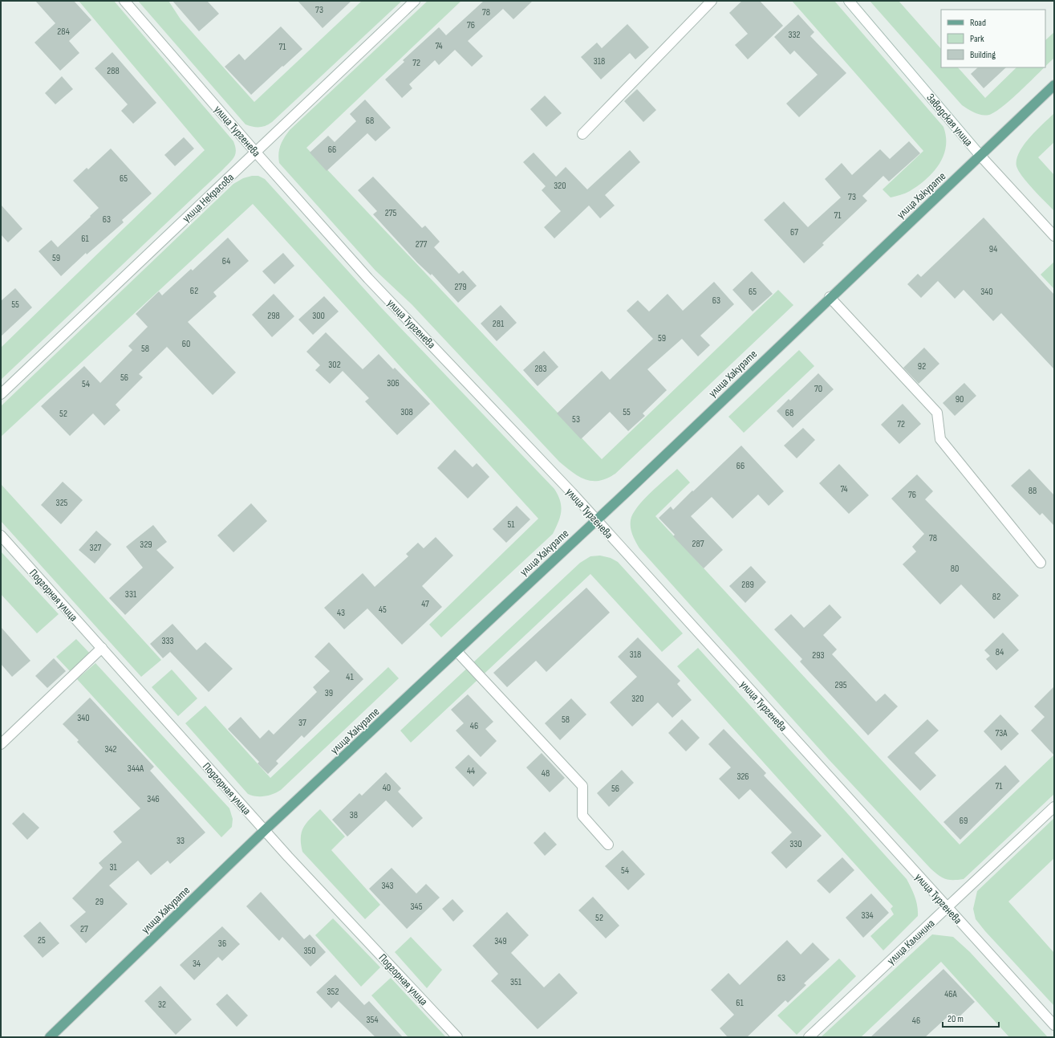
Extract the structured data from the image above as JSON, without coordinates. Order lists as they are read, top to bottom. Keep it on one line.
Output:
{"streets":{"main road":["улица Хакурате"],"street":["Заводская улица","улица Тургенева","улица Некрасова","Подгорная улица","улица Калинина"]},"crossings":[["Заводская улица","улица Хакурате"],["улица Тургенева","улица Хакурате"],["улица Тургенева","улица Некрасова"],["улица Тургенева","улица Калинина"],["улица Хакурате","Подгорная улица"]],"house_numbers":["73","78","76","284","332","74","71","318","72","288","68","66","65","320","73","275","71","63","67","61","277","94","59","64","279","62","65","340","63","55","298","300","281","59","60","58","302","92","283","56","306","54","70","90","308","55","68","52","53","72","66","74","88","76","325","51","78","287","329","327","80","289","331","82","47","45","43","333","84","318","293","41","295","39","320","340","58","37","46","73А","342","344А","44","48","326","71","40","56","346","38","69","33","330","31","54","343","29","345","334","52","27","25","349","36","350","34","63","351","352","46А","61","32","354","46"],"legend":["Road","Park","Building"],"scale_bar":"20 m"}
